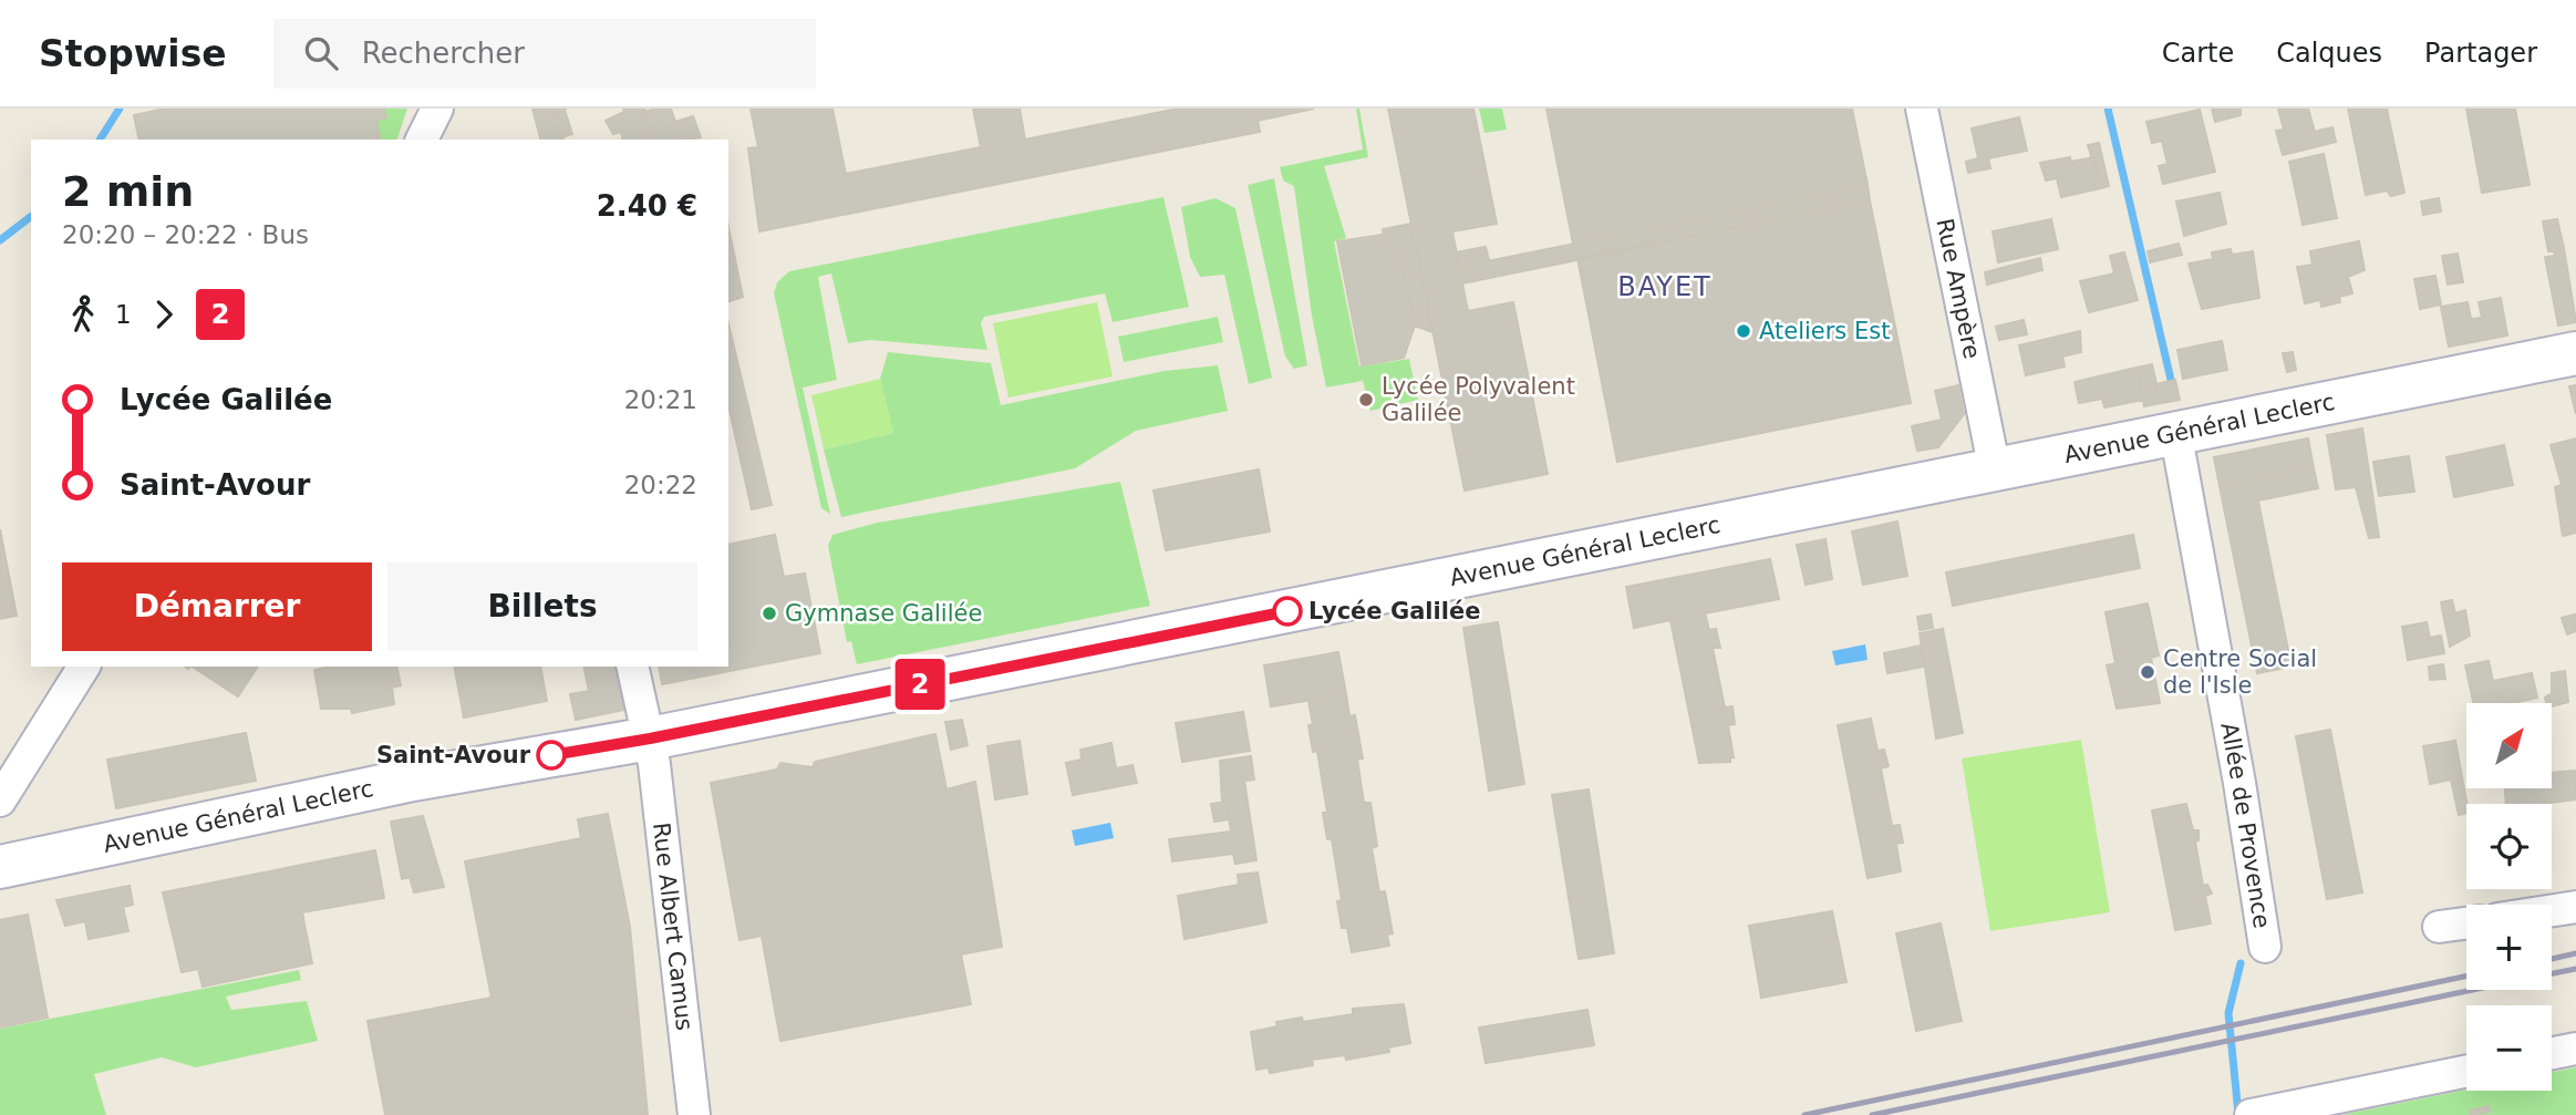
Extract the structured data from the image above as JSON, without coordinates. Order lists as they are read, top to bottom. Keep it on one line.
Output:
{"streets":{"main road":["Avenue Général Leclerc"],"street":["Rue Ampère","Allée de Provence","Rue Albert Camus"]},"crossings":[["Rue Ampère","Avenue Général Leclerc"],["Avenue Général Leclerc","Allée de Provence"],["Avenue Général Leclerc","Rue Albert Camus"]],"districts":["BAYET"],"places":["Ateliers Est","Lycée Polyvalent Galilée","Lycée Galilée","Gymnase Galilée","Centre Social de l'Isle","Saint-Avour"],"lines":["bus line 2"],"north":"top right","page":{"header":"Stopwise","search":"Rechercher","nav":["Carte","Calques","Partager"],"on_map":"2","heading":["2 min","20:20 – 20:22 · Bus","2.40 €"],"legs":["1","2"],"list":[{"name":"Lycée Galilée","value":"20:21"},{"name":"Saint-Avour","value":"20:22"}],"buttons":["Démarrer","Billets"],"map_buttons":["+","−"]}}
